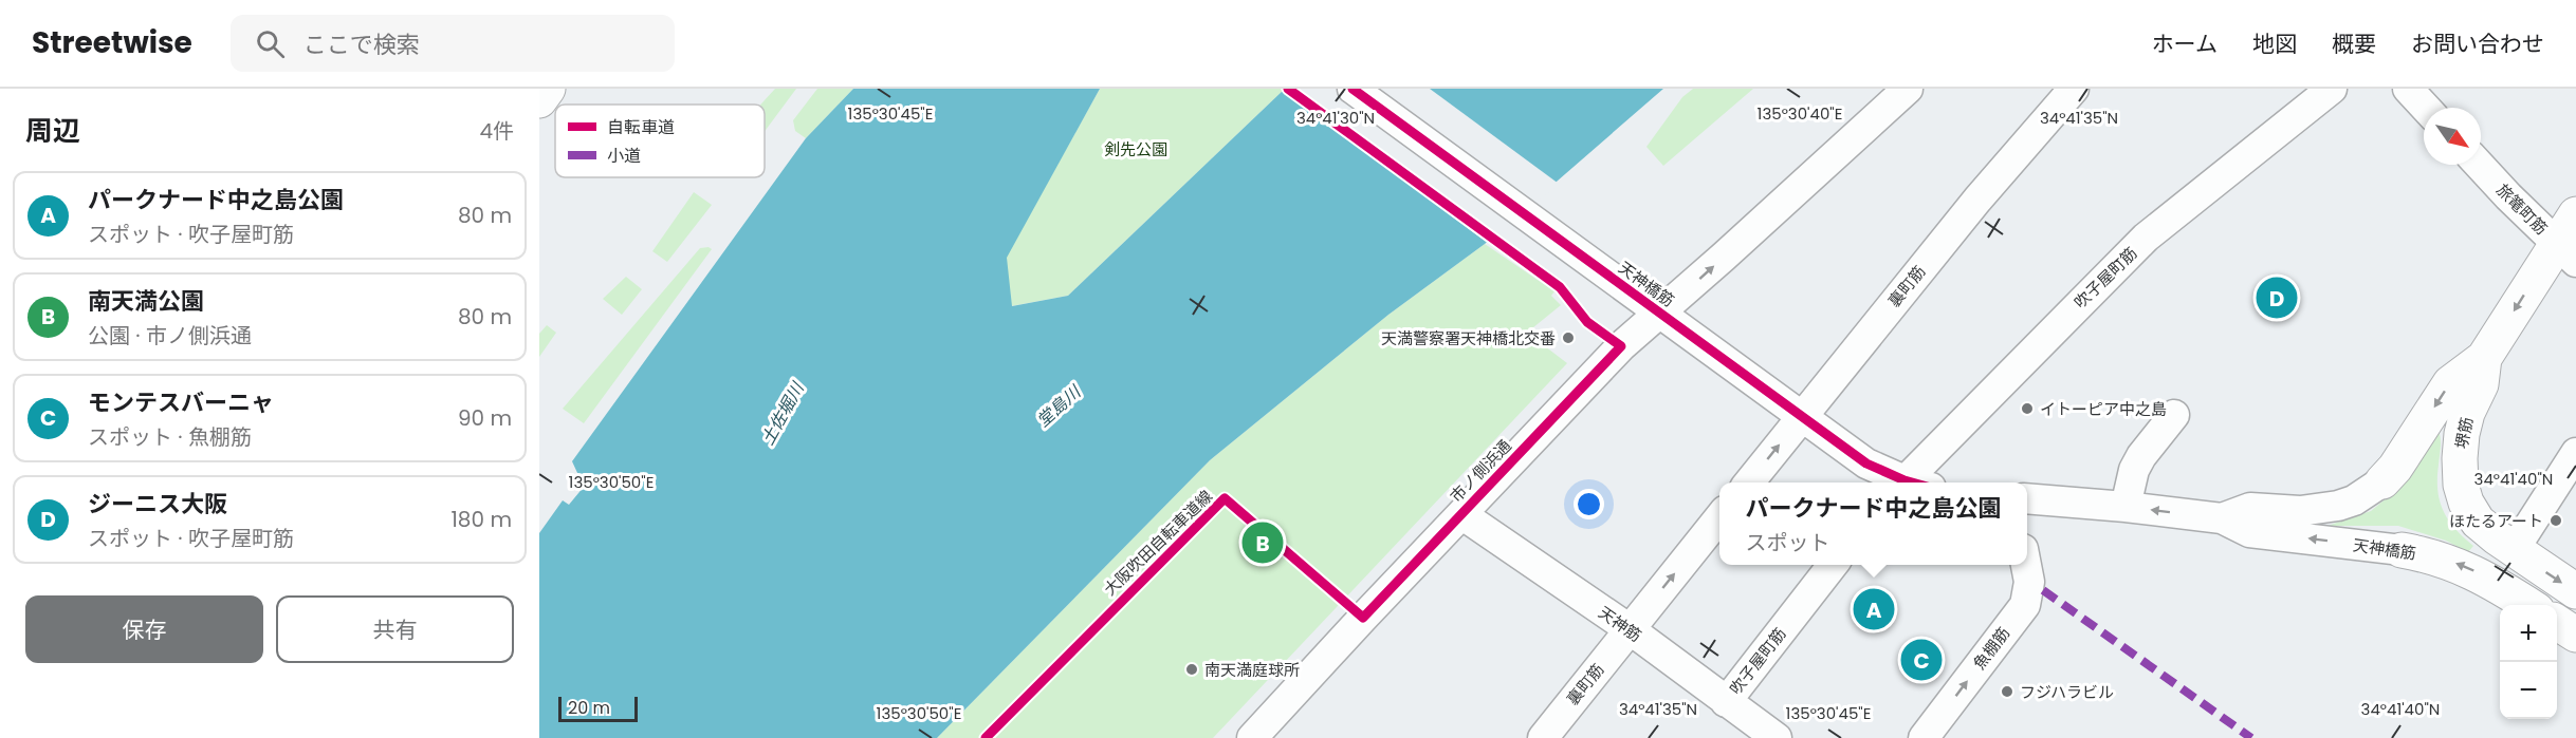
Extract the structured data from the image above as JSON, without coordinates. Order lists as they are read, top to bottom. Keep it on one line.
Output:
{"streets":{"main road":["天神橋筋","堺筋"],"street":["旅篭町筋","吹子屋町筋","裏町筋","市ノ側浜通","天神筋","魚棚筋"],"cycle path":["大阪吹田自転車道線"]},"crossings":[["旅篭町筋","堺筋"],["吹子屋町筋","天神筋"],["天神橋筋","裏町筋"],["天神橋筋","堺筋"],["天神橋筋","市ノ側浜通"],["裏町筋","天神筋"],["市ノ側浜通","天神筋"]],"one_way":["堺筋","魚棚筋"],"water":["堂島川","土佐堀川"],"parks":["剣先公園"],"places":["天満警察署天神橋北交番","イトーピア中之島","ほたるアート","南天満庭球所","フジハラビル"],"legend":["自転車道","小道"],"scale_bar":"20 m","north":"bottom right","page":{"header":"Streetwise","search":"ここで検索","nav":["ホーム","地図","概要","お問い合わせ"],"heading":["周辺","4件"],"list":[{"mark":"A","name":"パークナード中之島公園","note":"スポット · 吹子屋町筋","value":"80 m"},{"mark":"B","name":"南天満公園","note":"公園 · 市ノ側浜通","value":"80 m"},{"mark":"C","name":"モンテスバーニャ","note":"スポット · 魚棚筋","value":"90 m"},{"mark":"D","name":"ジーニス大阪","note":"スポット · 吹子屋町筋","value":"180 m"}],"pins":["D","B","A","C"],"popup":["パークナード中之島公園","スポット"],"buttons":["保存","共有"],"map_buttons":["+","−"],"scale":"20 m"},"coordinates":["135°30'45\"E","135°30'40\"E","34°41'30\"N","34°41'35\"N","34°41'40\"N","135°30'50\"E"]}
